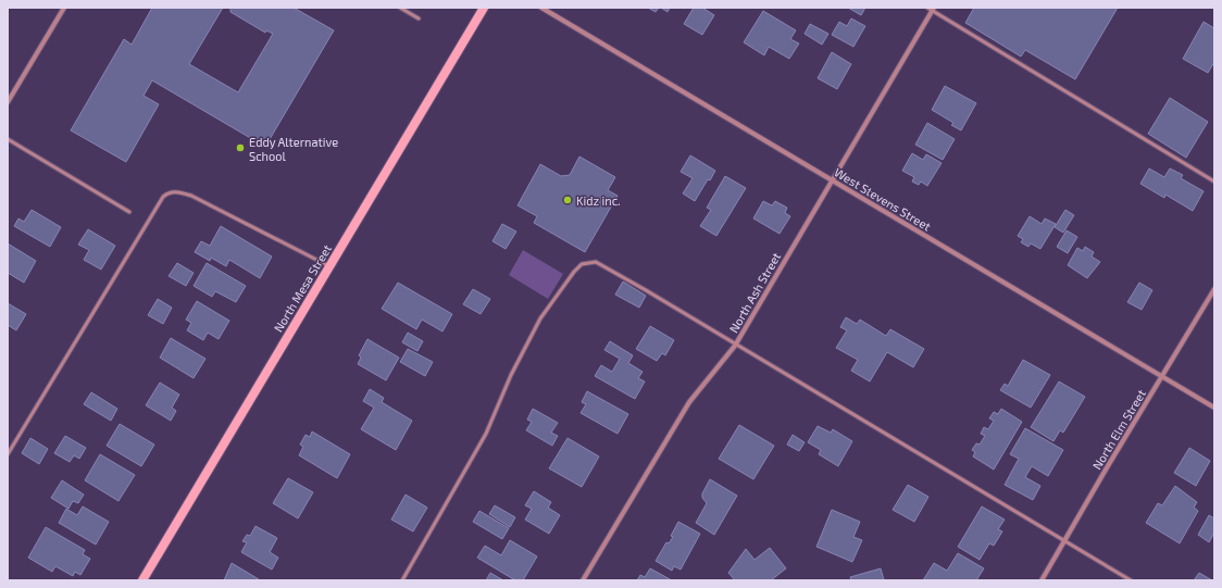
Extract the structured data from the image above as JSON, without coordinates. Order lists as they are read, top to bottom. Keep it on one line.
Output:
{"streets":{"street":["West Stevens Street","North Mesa Street","North Ash Street","North Elm Street"]},"crossings":[["West Stevens Street","North Ash Street"],["West Stevens Street","North Elm Street"]],"places":["Eddy Alternative School","Kidz inc."]}
